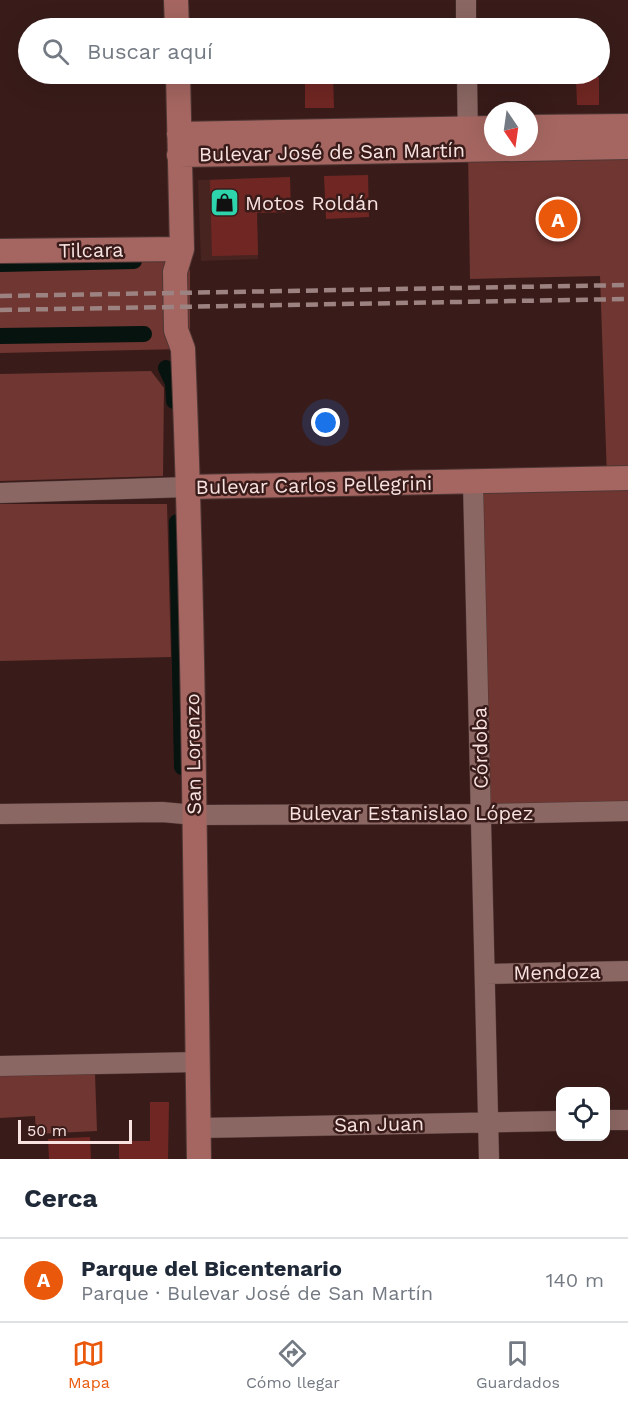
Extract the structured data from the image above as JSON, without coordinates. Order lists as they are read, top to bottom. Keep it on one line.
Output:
{"streets":{"main road":["Bulevar José de San Martín","Tilcara","Bulevar Carlos Pellegrini","San Lorenzo"],"street":["Córdoba","Bulevar Estanislao López","Mendoza","San Juan"]},"crossings":[["Bulevar José de San Martín","San Lorenzo"],["Tilcara","San Lorenzo"],["Bulevar Carlos Pellegrini","Córdoba"],["Bulevar Carlos Pellegrini","San Lorenzo"],["Córdoba","Bulevar Estanislao López"],["Córdoba","Mendoza"],["Córdoba","San Juan"],["San Lorenzo","Bulevar Estanislao López"],["San Lorenzo","San Juan"]],"places":{"shop":["Motos Roldán"]},"scale_bar":"50 m","north":"bottom","page":{"search":"Buscar aquí","pins":"A","scale":"50 m","heading":"Cerca","list":[{"mark":"A","name":"Parque del Bicentenario","note":"Parque · Bulevar José de San Martín","value":"140 m"}],"nav":["Mapa","Cómo llegar","Guardados"]}}
